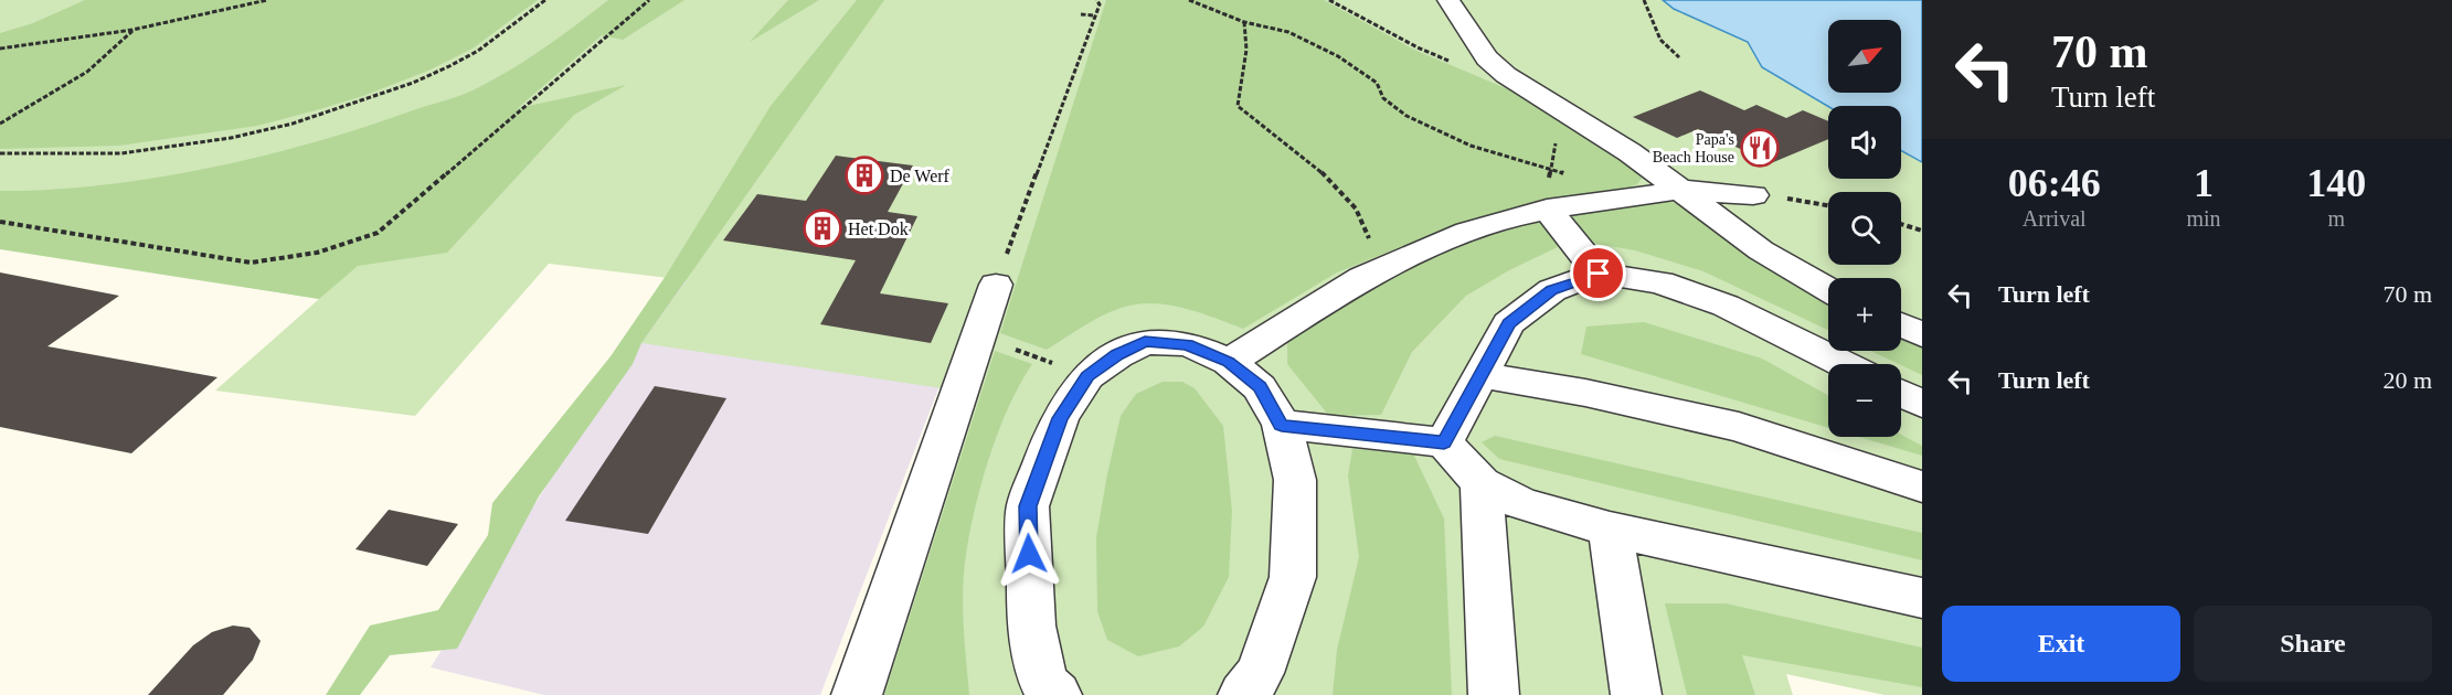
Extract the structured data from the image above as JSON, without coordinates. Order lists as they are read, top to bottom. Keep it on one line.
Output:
{"places":{"restaurant":["Papa's Beach House"],"building":["De Werf","Het Dok"]},"north":"top right","page":{"turn":["70 m","Turn left"],"map_buttons":["+","−"],"eta":["06:46","Arrival","1","min","140","m"],"list":[{"name":"Turn left","value":"70 m"},{"name":"Turn left","value":"20 m"}],"buttons":["Exit","Share"]}}
